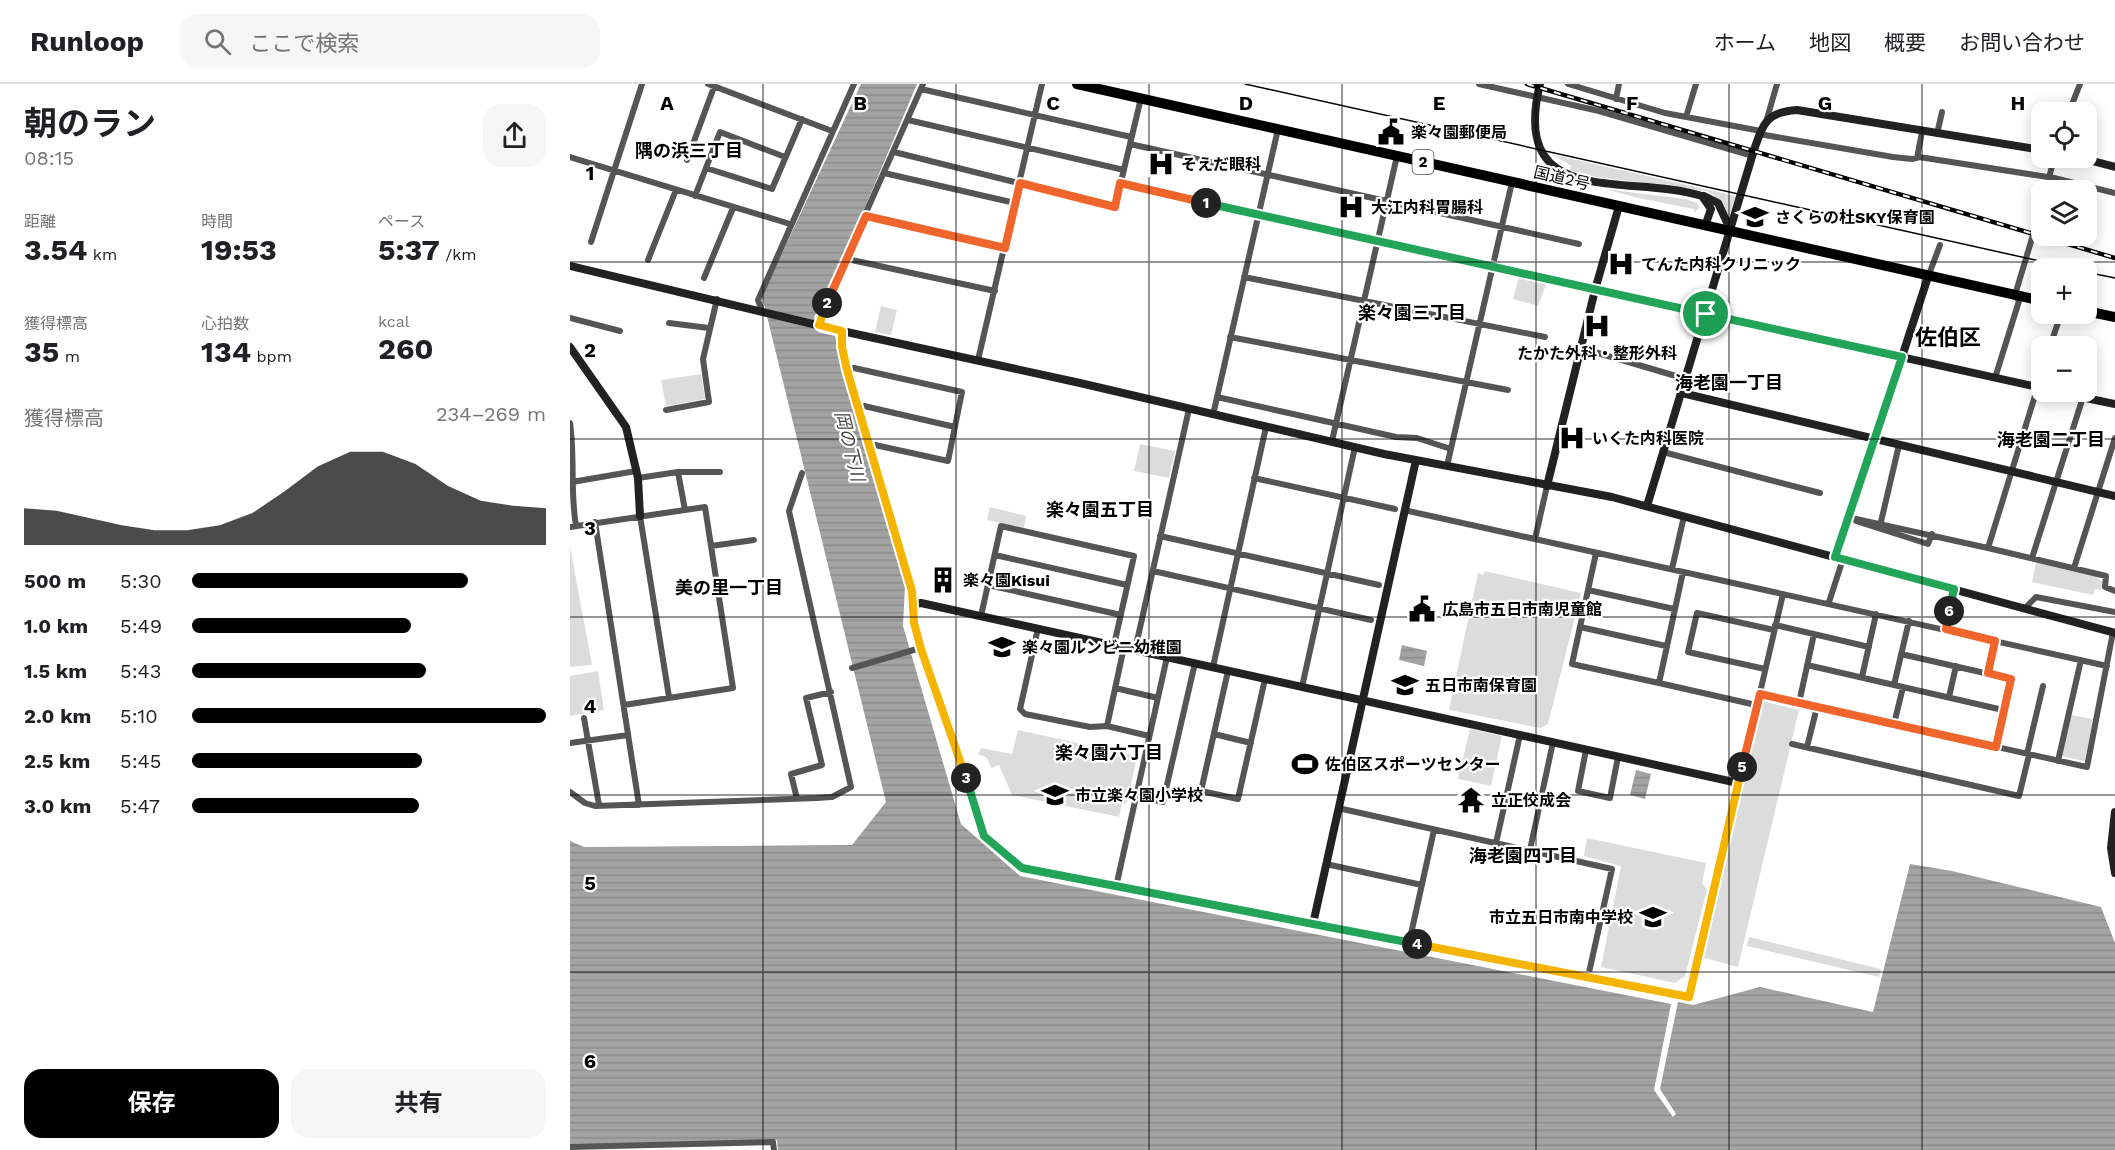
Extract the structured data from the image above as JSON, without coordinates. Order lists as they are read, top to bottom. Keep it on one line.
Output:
{"streets":{"highway":["2","国道2号"]},"districts":["隅の浜三丁目","楽々園三丁目","佐伯区","海老園一丁目","海老園二丁目","楽々園五丁目","美の里一丁目","楽々園六丁目","海老園四丁目"],"water":["岡の下川"],"places":{"public building":["楽々園郵便局","広島市五日市南児童館"],"hospital":["そえだ眼科","大江内科胃腸科","てんた内科クリニック","たかた外科・整形外科","いくた内科医院"],"school or university":["さくらの杜SKY保育園","楽々園ルンビニ幼稚園","五日市南保育園","市立楽々園小学校","市立五日市南中学校"],"building":["楽々園Kisui"],"sports":["佐伯区スポーツセンター"],"temple":["立正佼成会"]},"page":{"header":"Runloop","search":"ここで検索","nav":["ホーム","地図","概要","お問い合わせ"],"heading":["朝のラン","08:15"],"map_buttons":["+","−"],"stats":[["距離","3.54 km"],["時間","19:53"],["ペース","5:37 /km"],["獲得標高","35 m"],["心拍数","134 bpm"],["kcal","260"]],"pins":["1","2","6","5","3","4"],"chart":["獲得標高","234–269 m"],"list":[{"name":"500 m","note":"5:30"},{"name":"1.0 km","note":"5:49"},{"name":"1.5 km","note":"5:43"},{"name":"2.0 km","note":"5:10"},{"name":"2.5 km","note":"5:45"},{"name":"3.0 km","note":"5:47"}],"buttons":["保存","共有"]},"grid":{"columns":["A","B","C","D","E","F","G","H"],"rows":["1","2","3","4","5","6"]}}
